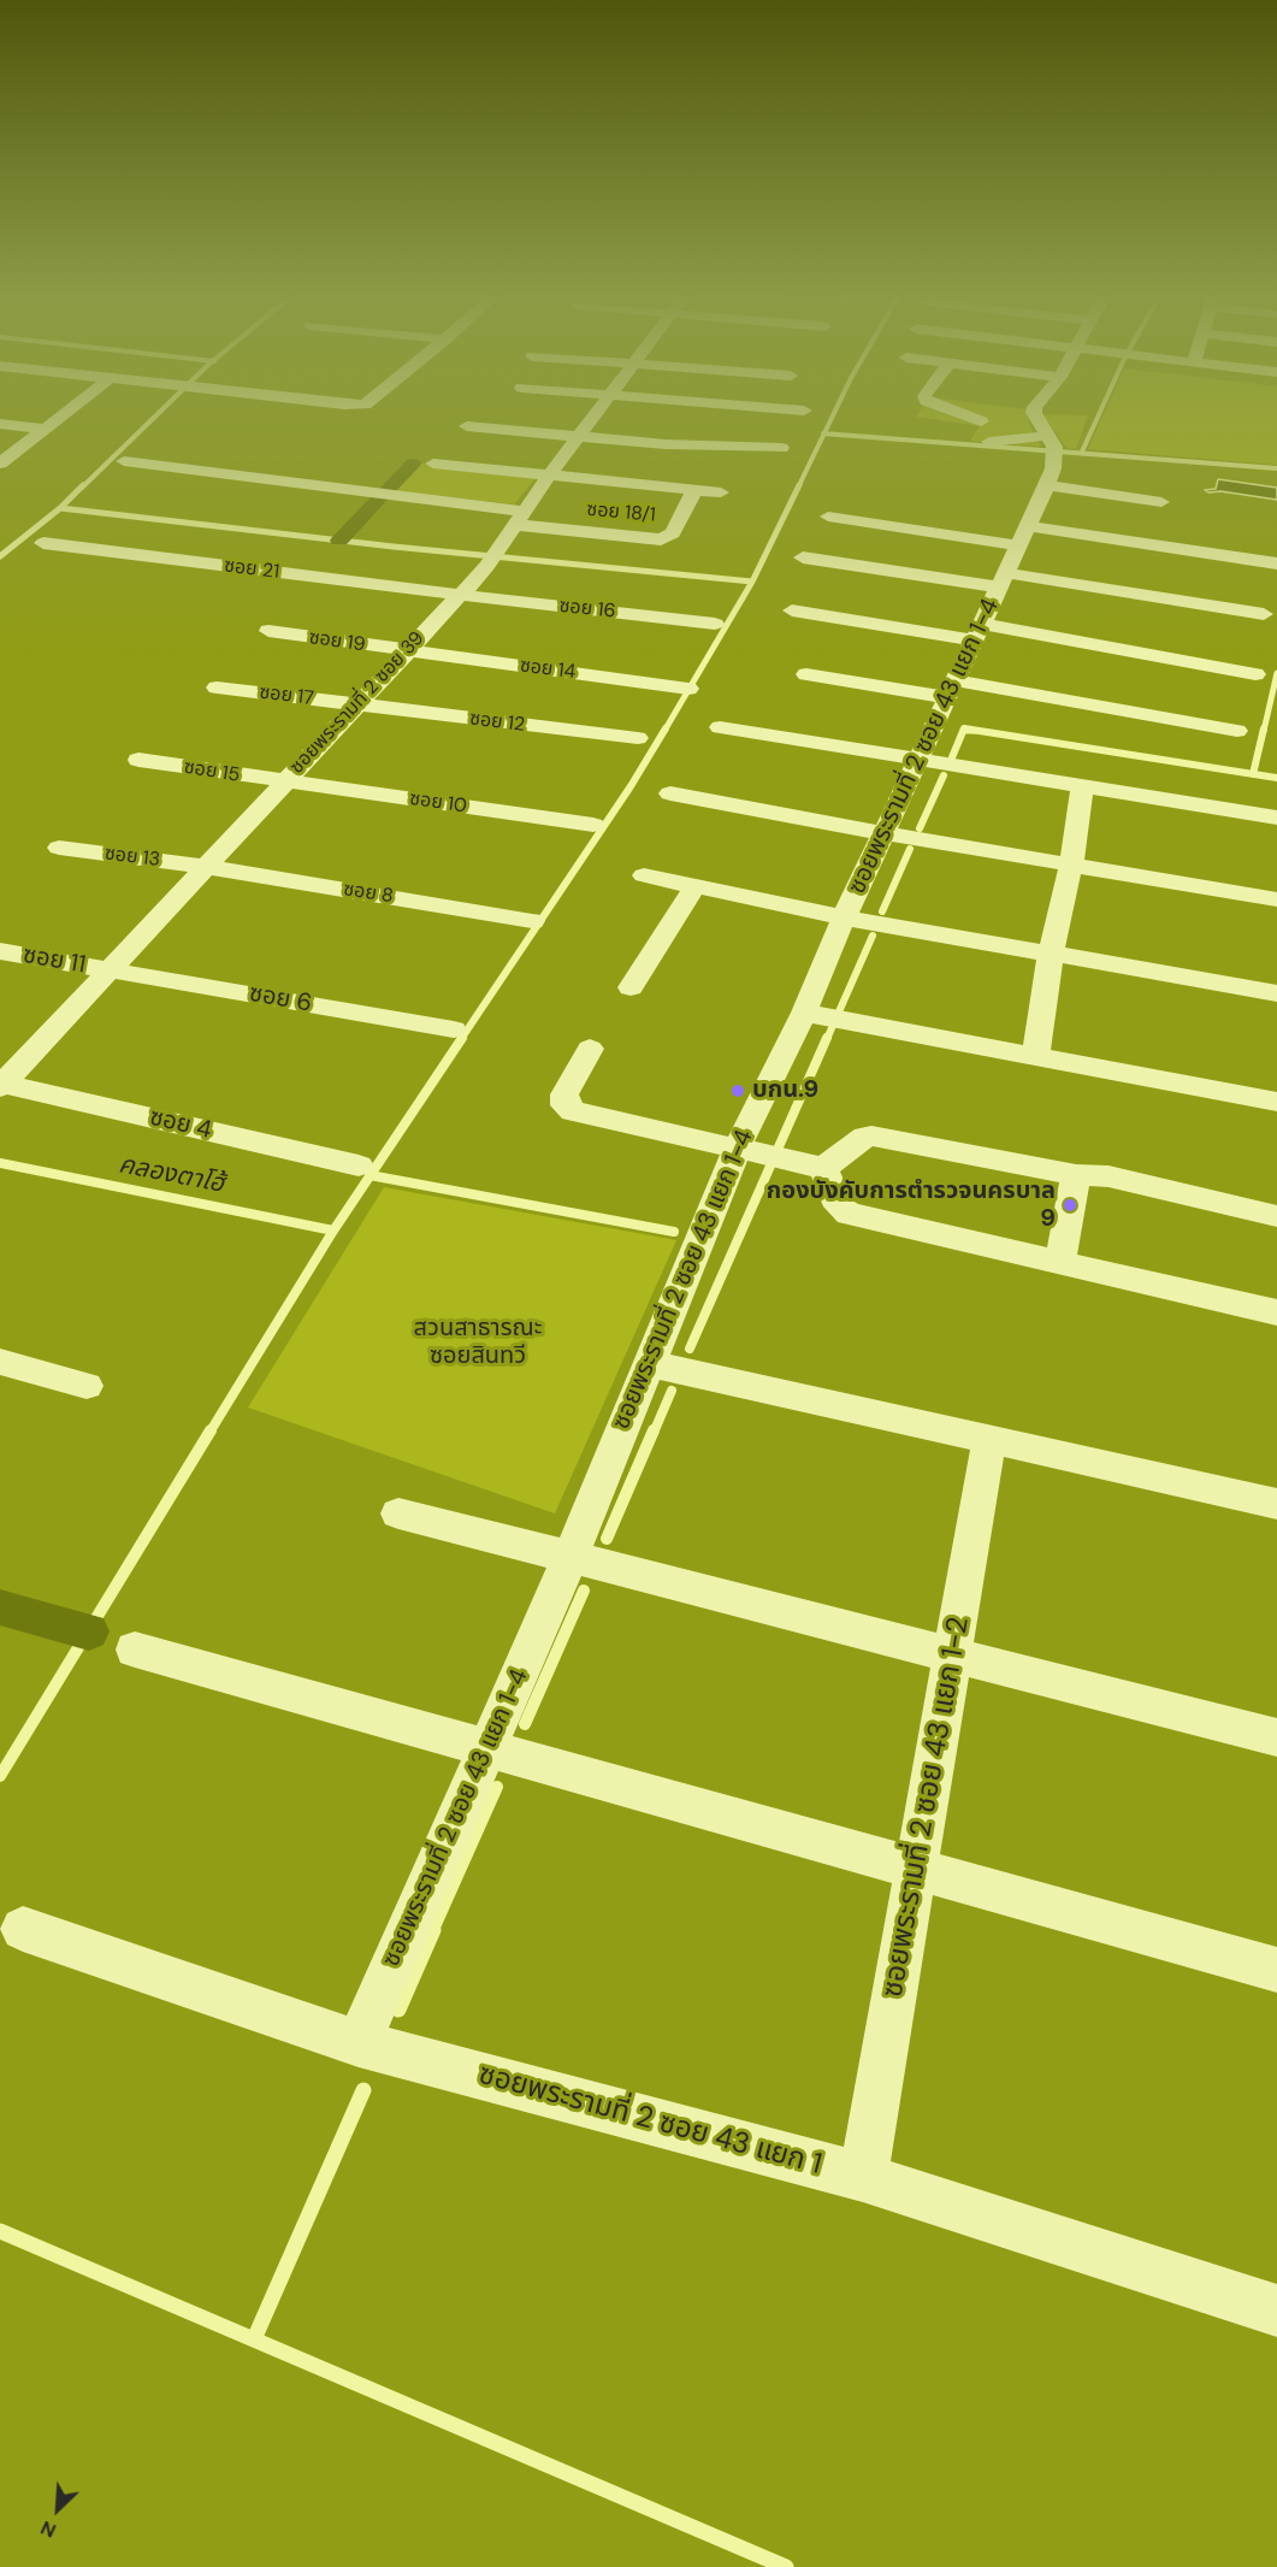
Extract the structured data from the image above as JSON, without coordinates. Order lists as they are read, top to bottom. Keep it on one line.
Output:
{"streets":{"street":["ซอย 18/1","ซอย 21","ซอย 16","ซอย 19","ซอย 14","ซอย 17","ซอยพระรามที่ 2 ซอย 39","ซอย 12","ซอยพระรามที่ 2 ซอย 43 แยก 1-4","ซอย 15","ซอย 10","ซอย 13","ซอย 8","ซอย 11","ซอย 6","ซอย 4","ซอยพระรามที่ 2 ซอย 43 แยก 1-2","ซอยพระรามที่ 2 ซอย 43 แยก 1"]},"crossings":[["ซอย 18/1","ซอยพระรามที่ 2 ซอย 39"],["ซอย 21","ซอย 16"],["ซอย 21","ซอยพระรามที่ 2 ซอย 39"],["ซอย 16","ซอยพระรามที่ 2 ซอย 39"],["ซอย 19","ซอย 14"],["ซอย 19","ซอยพระรามที่ 2 ซอย 39"],["ซอย 14","ซอยพระรามที่ 2 ซอย 39"],["ซอย 17","ซอยพระรามที่ 2 ซอย 39"],["ซอย 17","ซอย 12"],["ซอยพระรามที่ 2 ซอย 39","ซอย 12"],["ซอยพระรามที่ 2 ซอย 39","ซอย 15"],["ซอยพระรามที่ 2 ซอย 39","ซอย 10"],["ซอยพระรามที่ 2 ซอย 39","ซอย 13"],["ซอยพระรามที่ 2 ซอย 39","ซอย 8"],["ซอยพระรามที่ 2 ซอย 39","ซอย 11"],["ซอยพระรามที่ 2 ซอย 39","ซอย 6"],["ซอยพระรามที่ 2 ซอย 39","ซอย 4"],["ซอยพระรามที่ 2 ซอย 43 แยก 1-4","ซอยพระรามที่ 2 ซอย 43 แยก 1"],["ซอย 15","ซอย 10"],["ซอย 13","ซอย 8"],["ซอย 11","ซอย 6"],["ซอยพระรามที่ 2 ซอย 43 แยก 1-2","ซอยพระรามที่ 2 ซอย 43 แยก 1"]],"water":["คลองตาโฮ้"],"parks":["สวนสาธารณะ ซอยสินทวี"],"places":["บกน.9","กองบังคับการตำรวจนครบาล 9"],"north":"bottom left"}
